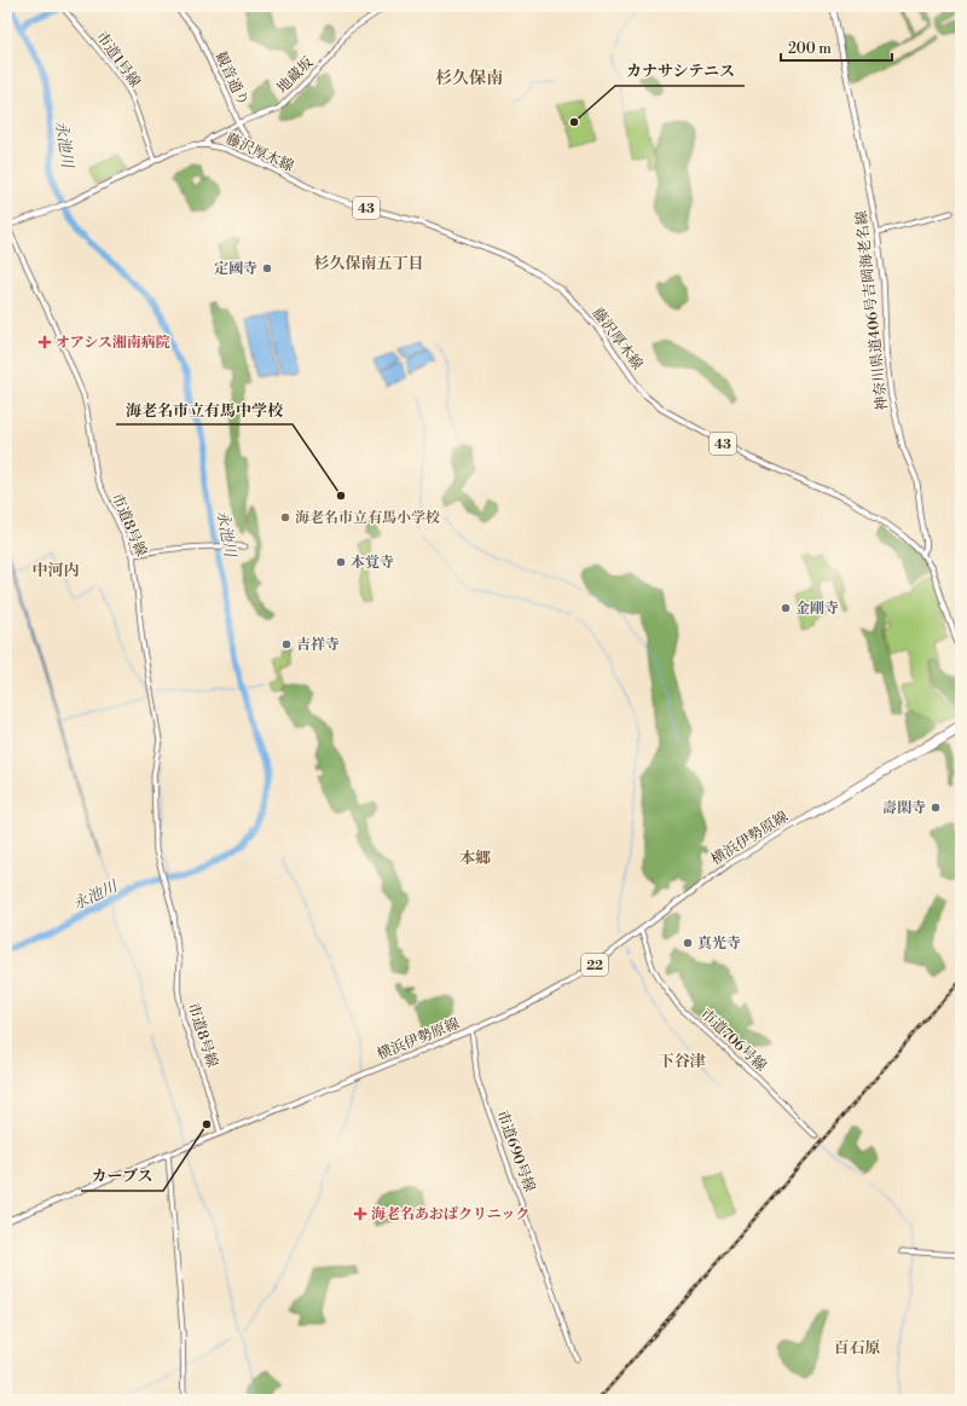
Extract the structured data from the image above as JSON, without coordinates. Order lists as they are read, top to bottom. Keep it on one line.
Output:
{"streets":{"main road":["観音通り","藤沢厚木線","43","神奈川県道406号吉岡海老名線","横浜伊勢原線","22"],"street":["市道1号線","地蔵坂","市道8号線","市道706号線","市道690号線"]},"crossings":[["市道1号線","藤沢厚木線"],["地蔵坂","観音通り"],["地蔵坂","藤沢厚木線"],["観音通り","藤沢厚木線"],["藤沢厚木線","神奈川県道406号吉岡海老名線"],["藤沢厚木線","市道8号線"],["市道8号線","横浜伊勢原線"],["横浜伊勢原線","市道706号線"],["横浜伊勢原線","市道690号線"]],"districts":["杉久保南","杉久保南五丁目","中河内","本郷","下谷津","百石原"],"water":["永池川"],"places":{"other":["カナサシテニス","定國寺","海老名市立有馬中学校","海老名市立有馬小学校","本覚寺","金剛寺","吉祥寺","壽閑寺","真光寺","カーブス"],"health":["オアシス湘南病院","海老名あおばクリニック"]},"scale_bar":"200 m"}
